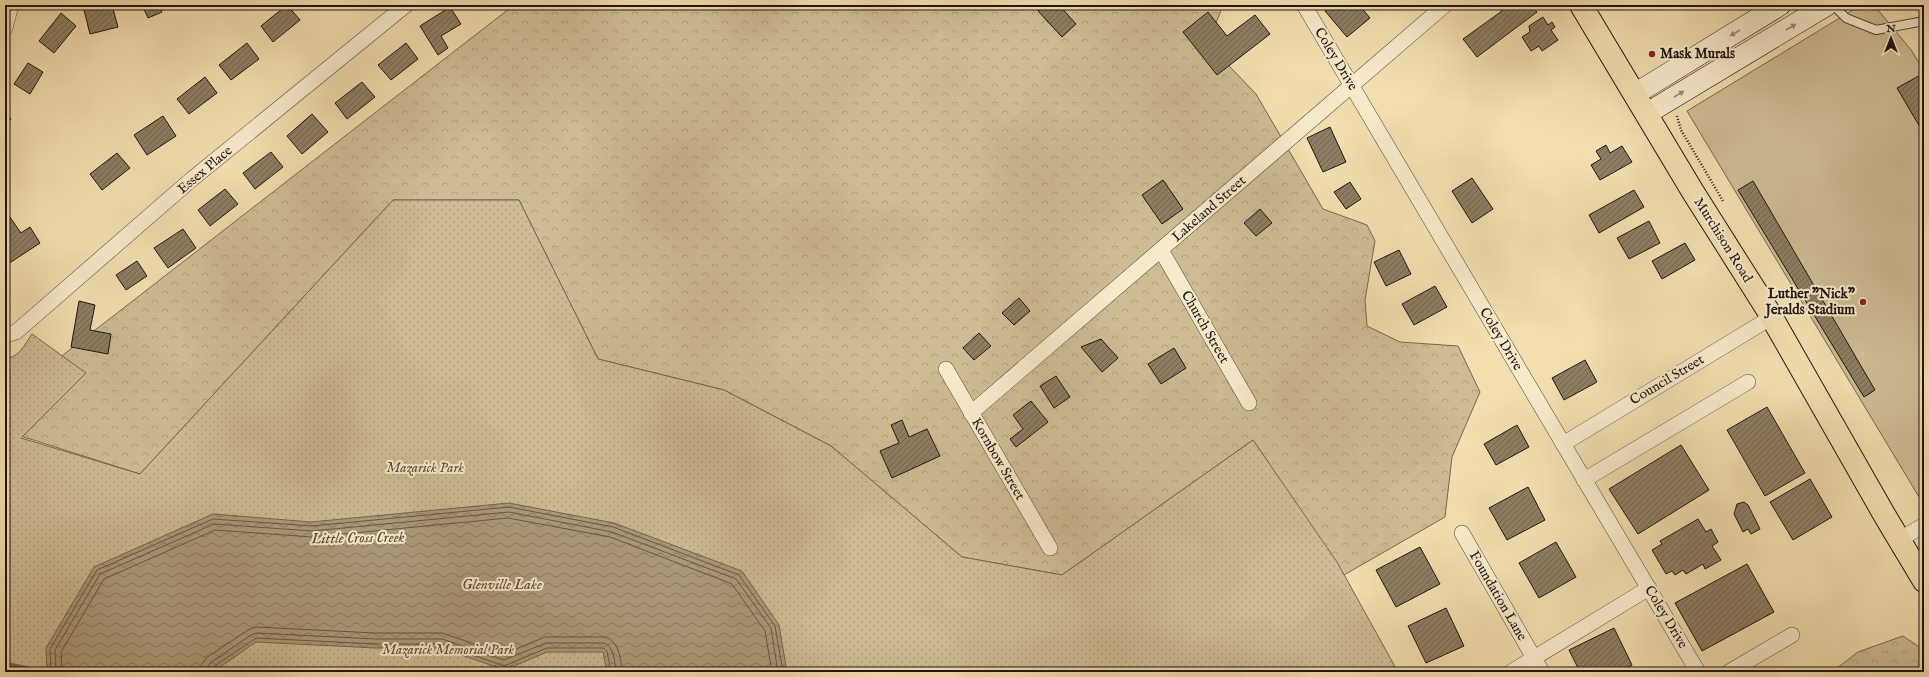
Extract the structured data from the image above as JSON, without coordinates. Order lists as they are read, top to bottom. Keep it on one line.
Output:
{"streets":{"main road":["Murchison Road"],"street":["Coley Drive","Essex Place","Lakeland Street","Church Street","Council Street","Kornbow Street","Foundation Lane"]},"crossings":[["Coley Drive","Lakeland Street"],["Coley Drive","Council Street"],["Lakeland Street","Church Street"],["Lakeland Street","Kornbow Street"],["Murchison Road","Council Street"]],"water":["Little Cross Creek","Glenville Lake"],"parks":["Mazarick Park","Mazarick Memorial Park"],"places":["Mask Murals","Luther \"Nick\" Jeralds Stadium"],"north":"top"}
